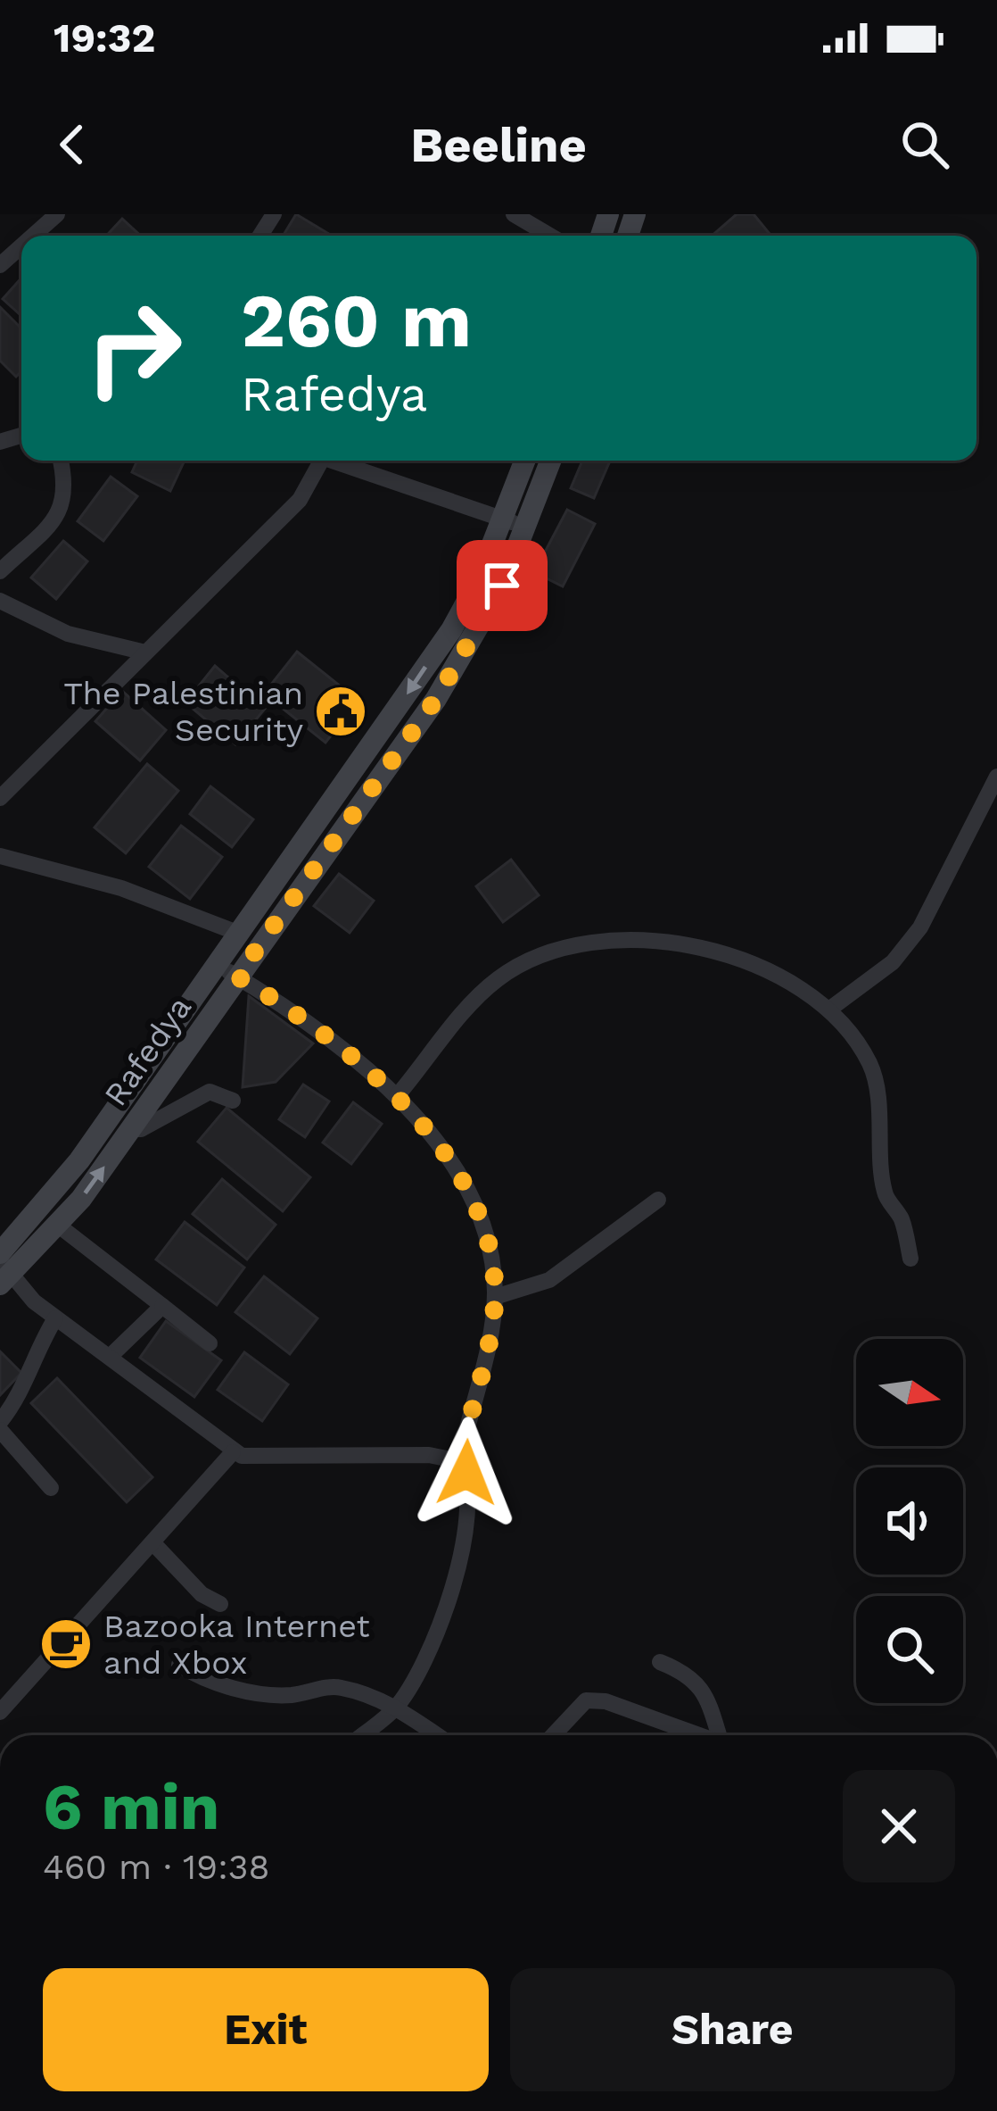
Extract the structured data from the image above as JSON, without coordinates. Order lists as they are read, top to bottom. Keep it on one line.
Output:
{"streets":{"main road":["Rafedya"]},"places":{"public building":["The Palestinian Security"],"cafe":["Bazooka Internet and Xbox"]},"north":"right","page":{"status":"19:32","header":"Beeline","turn":["260 m","Rafedya"],"heading":["6 min","460 m · 19:38"],"buttons":["Exit","Share"]}}
